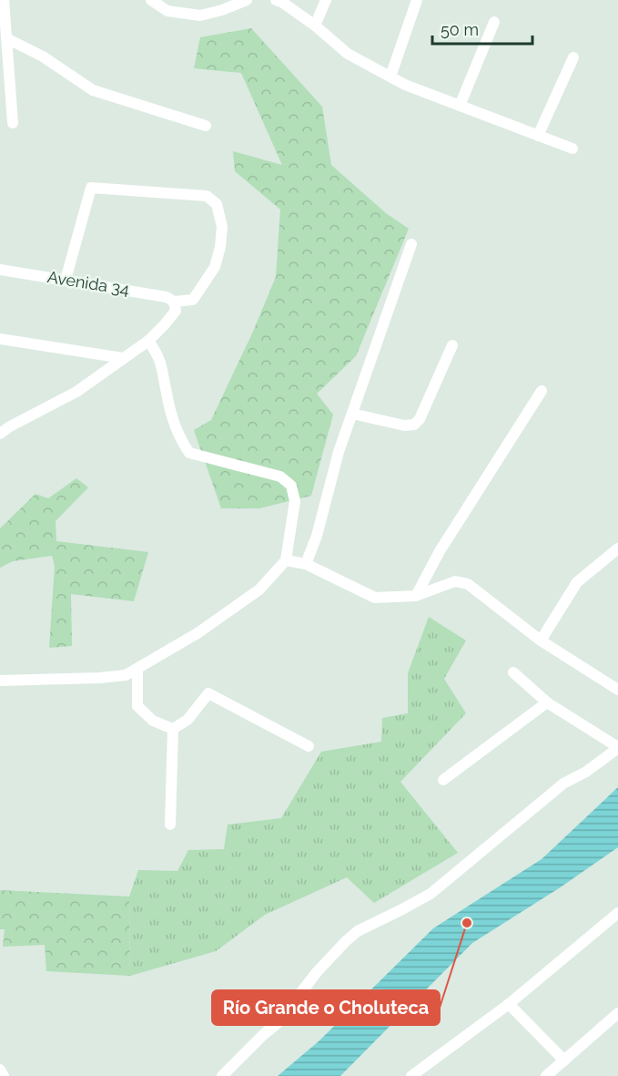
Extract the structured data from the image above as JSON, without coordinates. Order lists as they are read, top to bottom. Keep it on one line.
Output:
{"streets":{"street":["Avenida 34"]},"places":["Río Grande o Choluteca"],"scale_bar":"50 m"}
